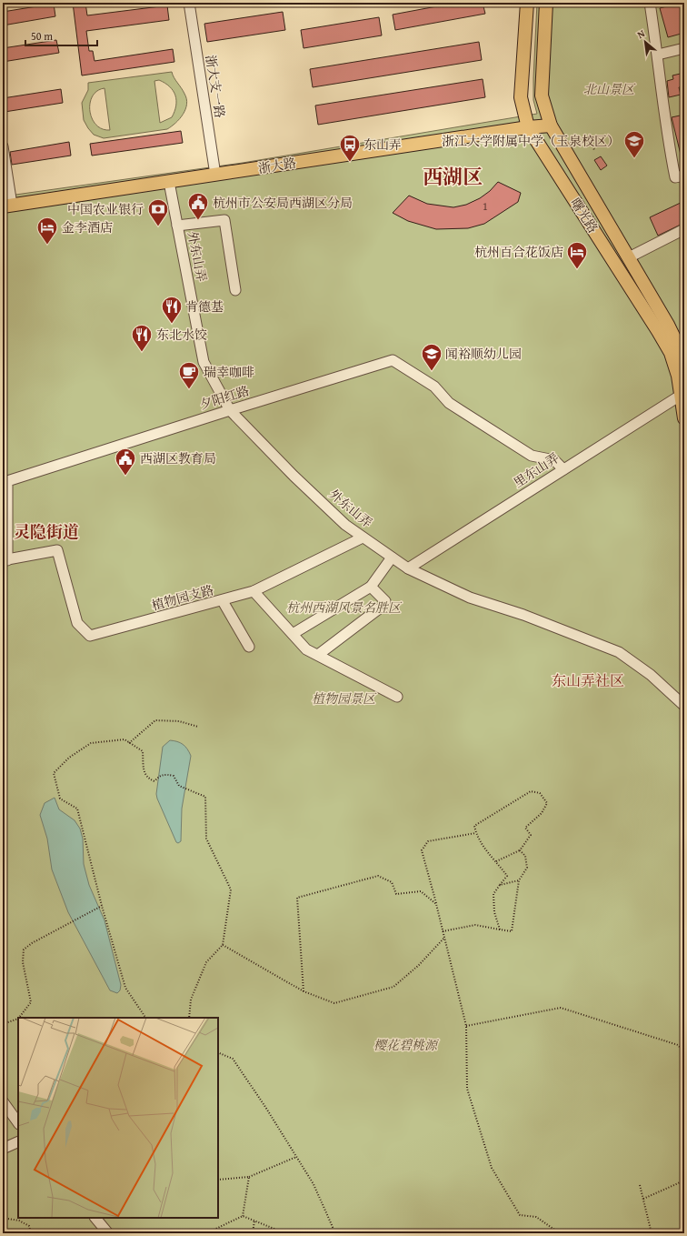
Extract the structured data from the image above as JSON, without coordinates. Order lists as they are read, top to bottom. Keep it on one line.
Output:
{"streets":{"main road":["浙大路","曙光路"],"street":["浙大支一路","外东山弄","夕阳红路","里东山弄","植物园支路"]},"crossings":[["浙大支一路","浙大路"],["浙大路","曙光路"],["浙大路","外东山弄"],["曙光路","里东山弄"],["外东山弄","夕阳红路"],["外东山弄","里东山弄"],["外东山弄","植物园支路"],["夕阳红路","里东山弄"],["夕阳红路","植物园支路"]],"districts":["西湖区","灵隐街道","东山弄社区"],"parks":["北山景区","杭州西湖风景名胜区","植物园景区","樱花碧桃源"],"places":{"school or university":["浙江大学附属中学（玉泉校区）","闻裕顺幼儿园"],"bus stop":["东山弄"],"public building":["杭州市公安局西湖区分局","西湖区教育局"],"bank":["中国农业银行"],"hotel":["金李酒店","杭州百合花饭店"],"restaurant":["肯德基","东北水饺"],"cafe":["瑞幸咖啡"]},"house_numbers":["1"],"scale_bar":"50 m","north":"top left"}
